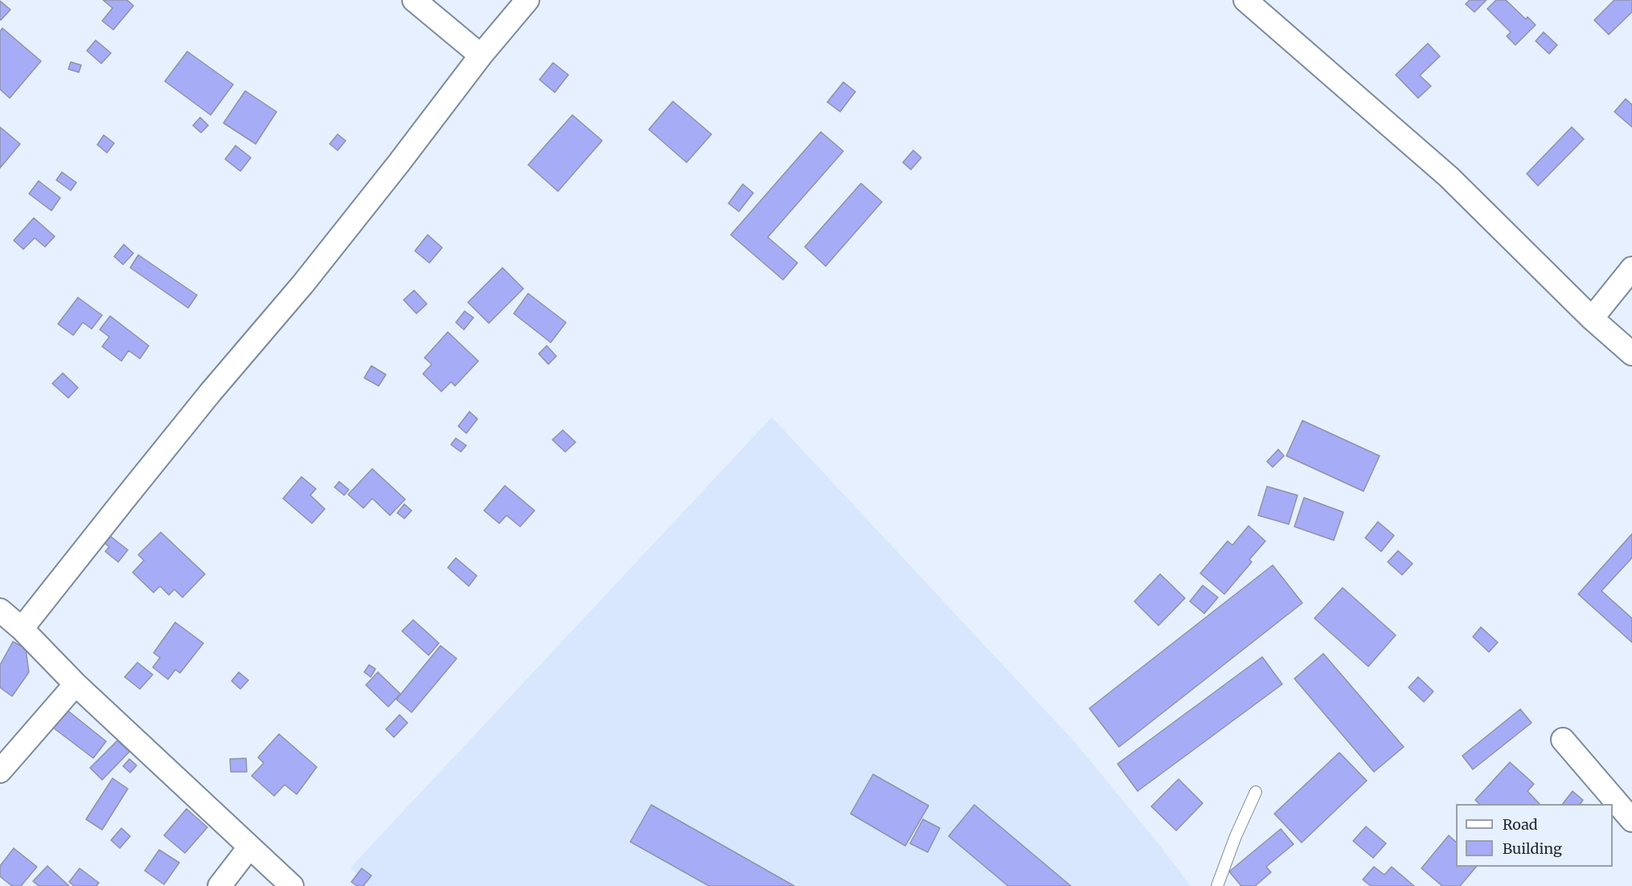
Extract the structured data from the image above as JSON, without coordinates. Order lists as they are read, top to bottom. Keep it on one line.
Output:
{"legend":["Road","Building"]}
